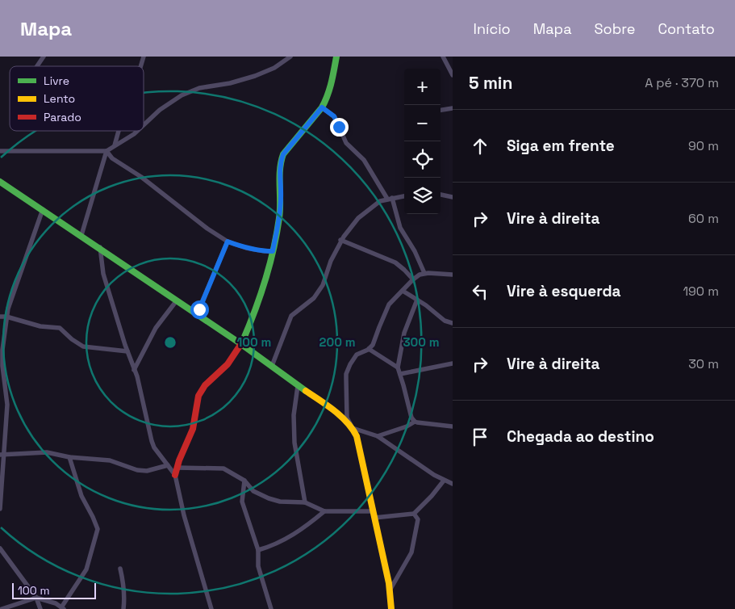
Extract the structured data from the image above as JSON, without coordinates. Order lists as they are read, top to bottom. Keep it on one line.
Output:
{"legend":["Livre","Lento","Parado"],"scale_bar":"100 m","page":{"header":"Mapa","nav":["Início","Mapa","Sobre","Contato"],"heading":["5 min","A pé · 370 m"],"map_buttons":["+","−"],"list":[["Siga em frente","90 m"],["Vire à direita","60 m"],["Vire à esquerda","190 m"],["Vire à direita","30 m"],"Chegada ao destino"],"scale":"100 m"},"rings":["100 m","200 m","300 m"]}
